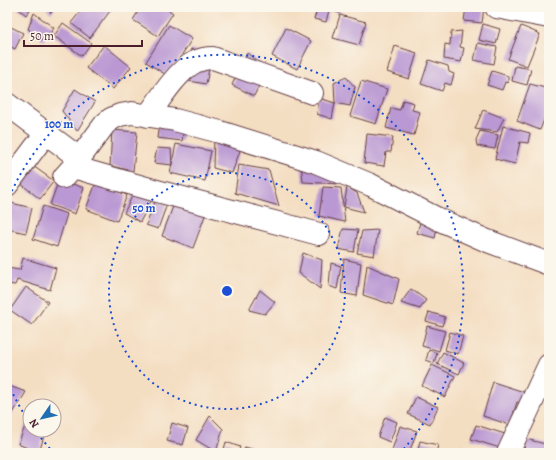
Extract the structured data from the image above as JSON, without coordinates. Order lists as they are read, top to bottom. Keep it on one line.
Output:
{"scale_bar":"50 m","north":"bottom left","rings":["100 m","50 m"]}
